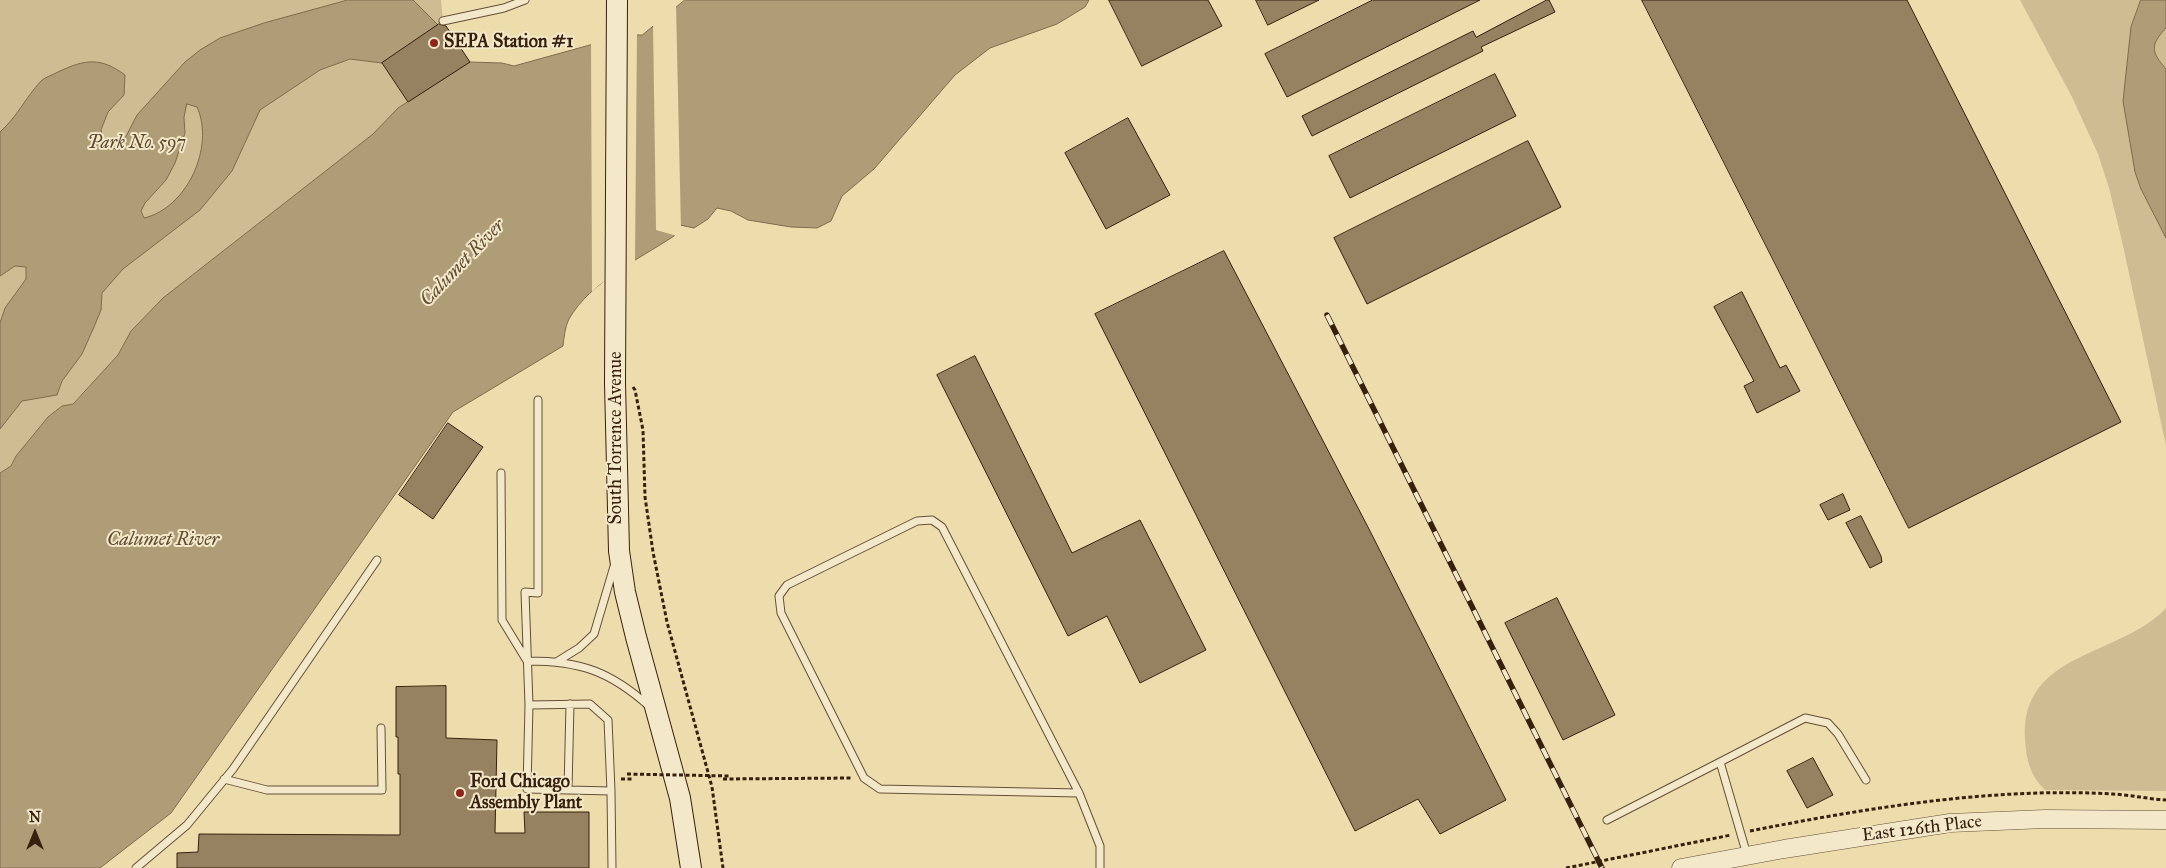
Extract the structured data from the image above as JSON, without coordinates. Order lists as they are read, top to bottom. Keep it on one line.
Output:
{"streets":{"main road":["South Torrence Avenue"],"street":["East 126th Place"]},"water":["Calumet River"],"parks":["Park No. 597"],"places":["SEPA Station #1","Ford Chicago Assembly Plant"],"north":"top"}
